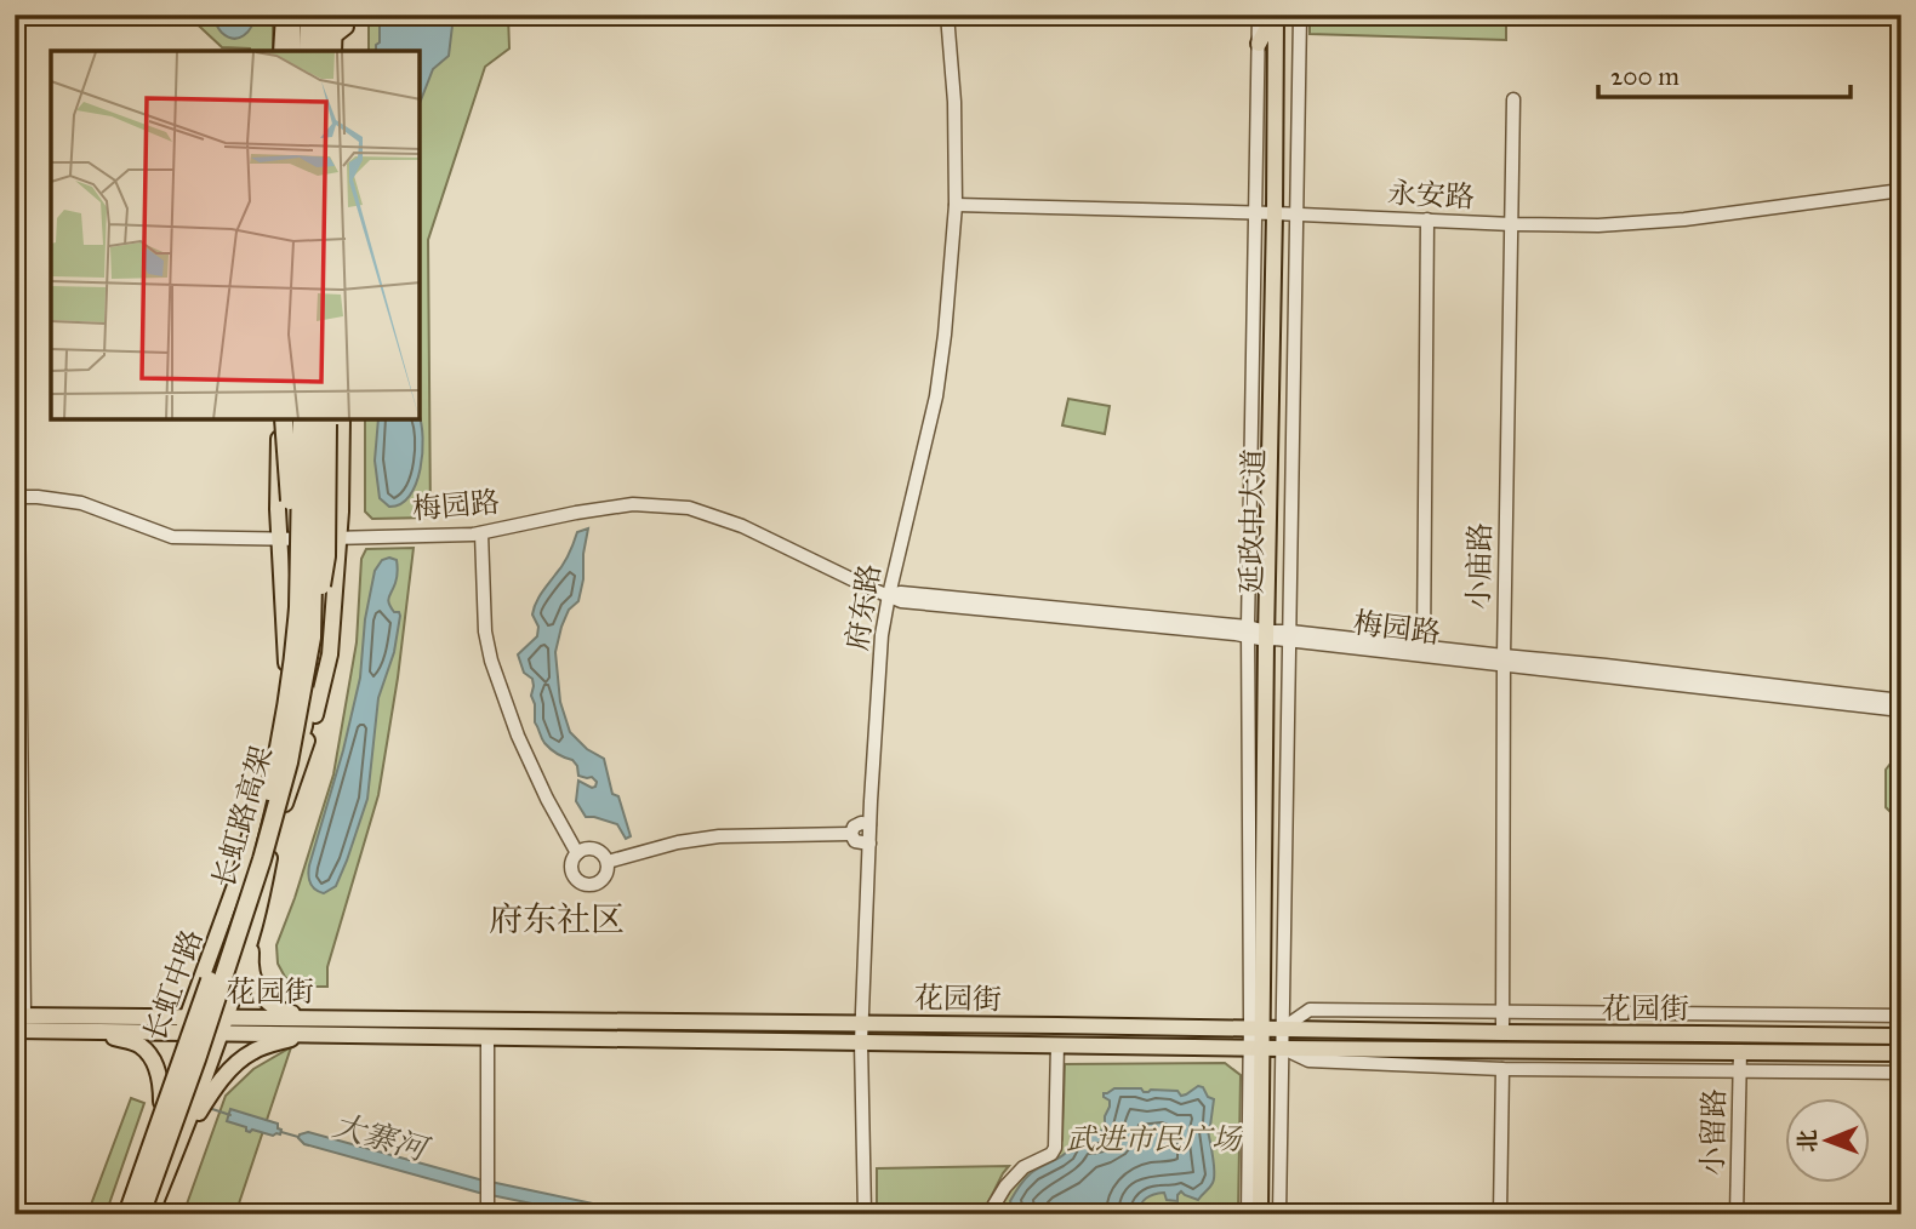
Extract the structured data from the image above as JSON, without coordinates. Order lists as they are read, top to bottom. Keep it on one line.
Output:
{"streets":{"highway":["长虹路高架"],"main road":["延政中大道","长虹中路","花园街"],"street":["永安路","梅园路","小庙路","府东路","小留路"]},"crossings":[["永安路","延政中大道"],["永安路","小庙路"],["永安路","府东路"],["梅园路","延政中大道"],["梅园路","小庙路"],["梅园路","府东路"],["梅园路","长虹中路"],["延政中大道","花园街"],["小庙路","花园街"],["府东路","花园街"],["长虹中路","花园街"],["花园街","小留路"]],"districts":["府东社区"],"water":["大寨河"],"parks":["武进市民广场"],"scale_bar":"200 m","north":"left"}
